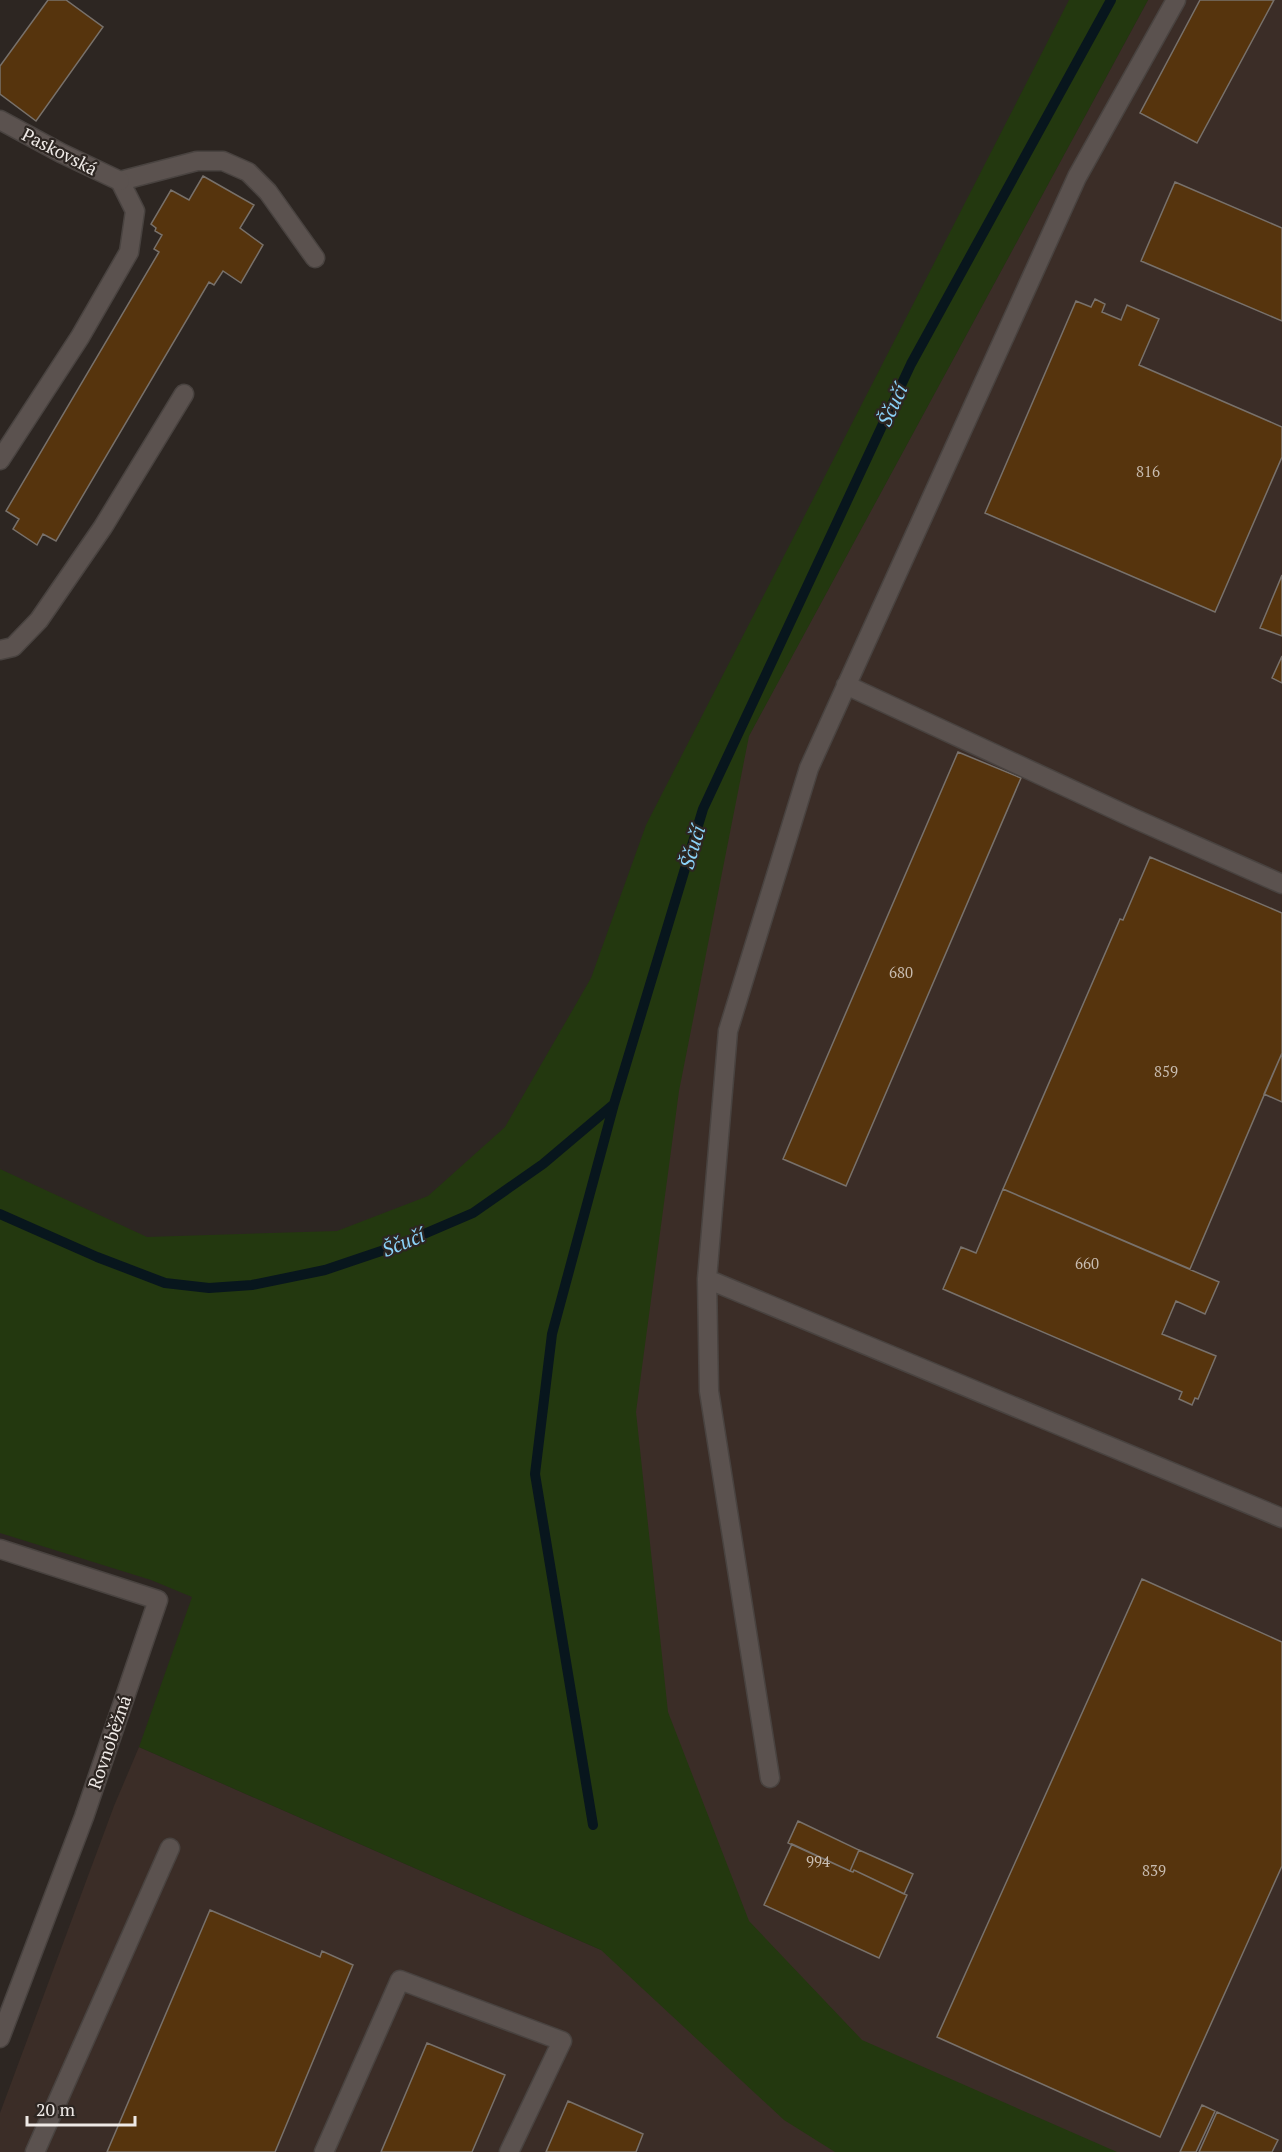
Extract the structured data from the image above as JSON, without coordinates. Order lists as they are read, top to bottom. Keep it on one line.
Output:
{"streets":{"street":["Paskovská","Rovnoběžná"]},"water":["Ščučí"],"house_numbers":["816","680","859","660","994","839"],"scale_bar":"20 m"}
